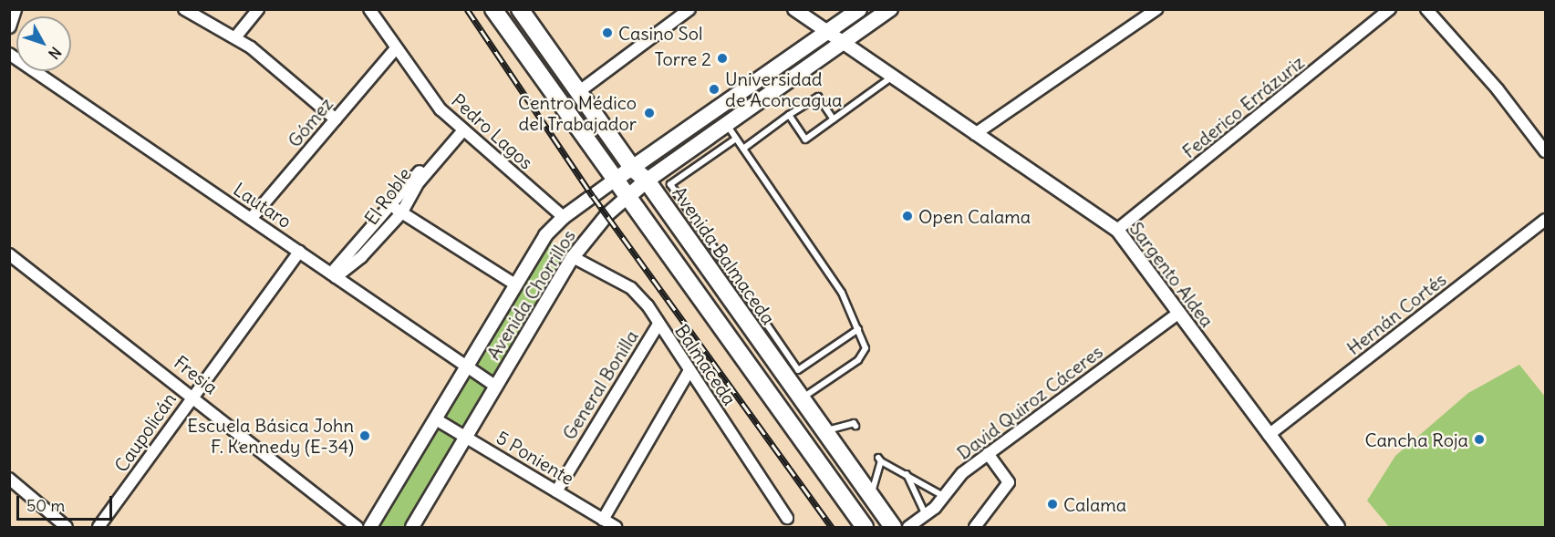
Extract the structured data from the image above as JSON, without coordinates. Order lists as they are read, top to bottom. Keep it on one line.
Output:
{"streets":{"main road":["Avenida Balmaceda","Avenida Chorrillos"],"street":["Federico Errázuriz","Gómez","Pedro Lagos","El Roble","Lautaro","Sargento Aldea","Hernán Cortés","Balmaceda","Fresia","General Bonilla","David Quiroz Cáceres","Caupolicán","5 Poniente"]},"crossings":[["Federico Errázuriz","Sargento Aldea"],["Gómez","Pedro Lagos"],["Gómez","Lautaro"],["Pedro Lagos","El Roble"],["Pedro Lagos","Avenida Chorrillos"],["El Roble","Lautaro"],["Lautaro","Avenida Chorrillos"],["Lautaro","Caupolicán"],["Avenida Balmaceda","Avenida Chorrillos"],["Sargento Aldea","Avenida Chorrillos"],["Sargento Aldea","Hernán Cortés"],["Sargento Aldea","David Quiroz Cáceres"],["Avenida Chorrillos","Balmaceda"],["Avenida Chorrillos","5 Poniente"],["Balmaceda","General Bonilla"],["Fresia","Caupolicán"],["General Bonilla","5 Poniente"]],"places":["Casino Sol","Torre 2","Universidad de Aconcagua","Centro Médico del Trabajador","Open Calama","Escuela Básica John F. Kennedy (E-34)","Cancha Roja","Calama"],"scale_bar":"50 m","north":"bottom right"}
